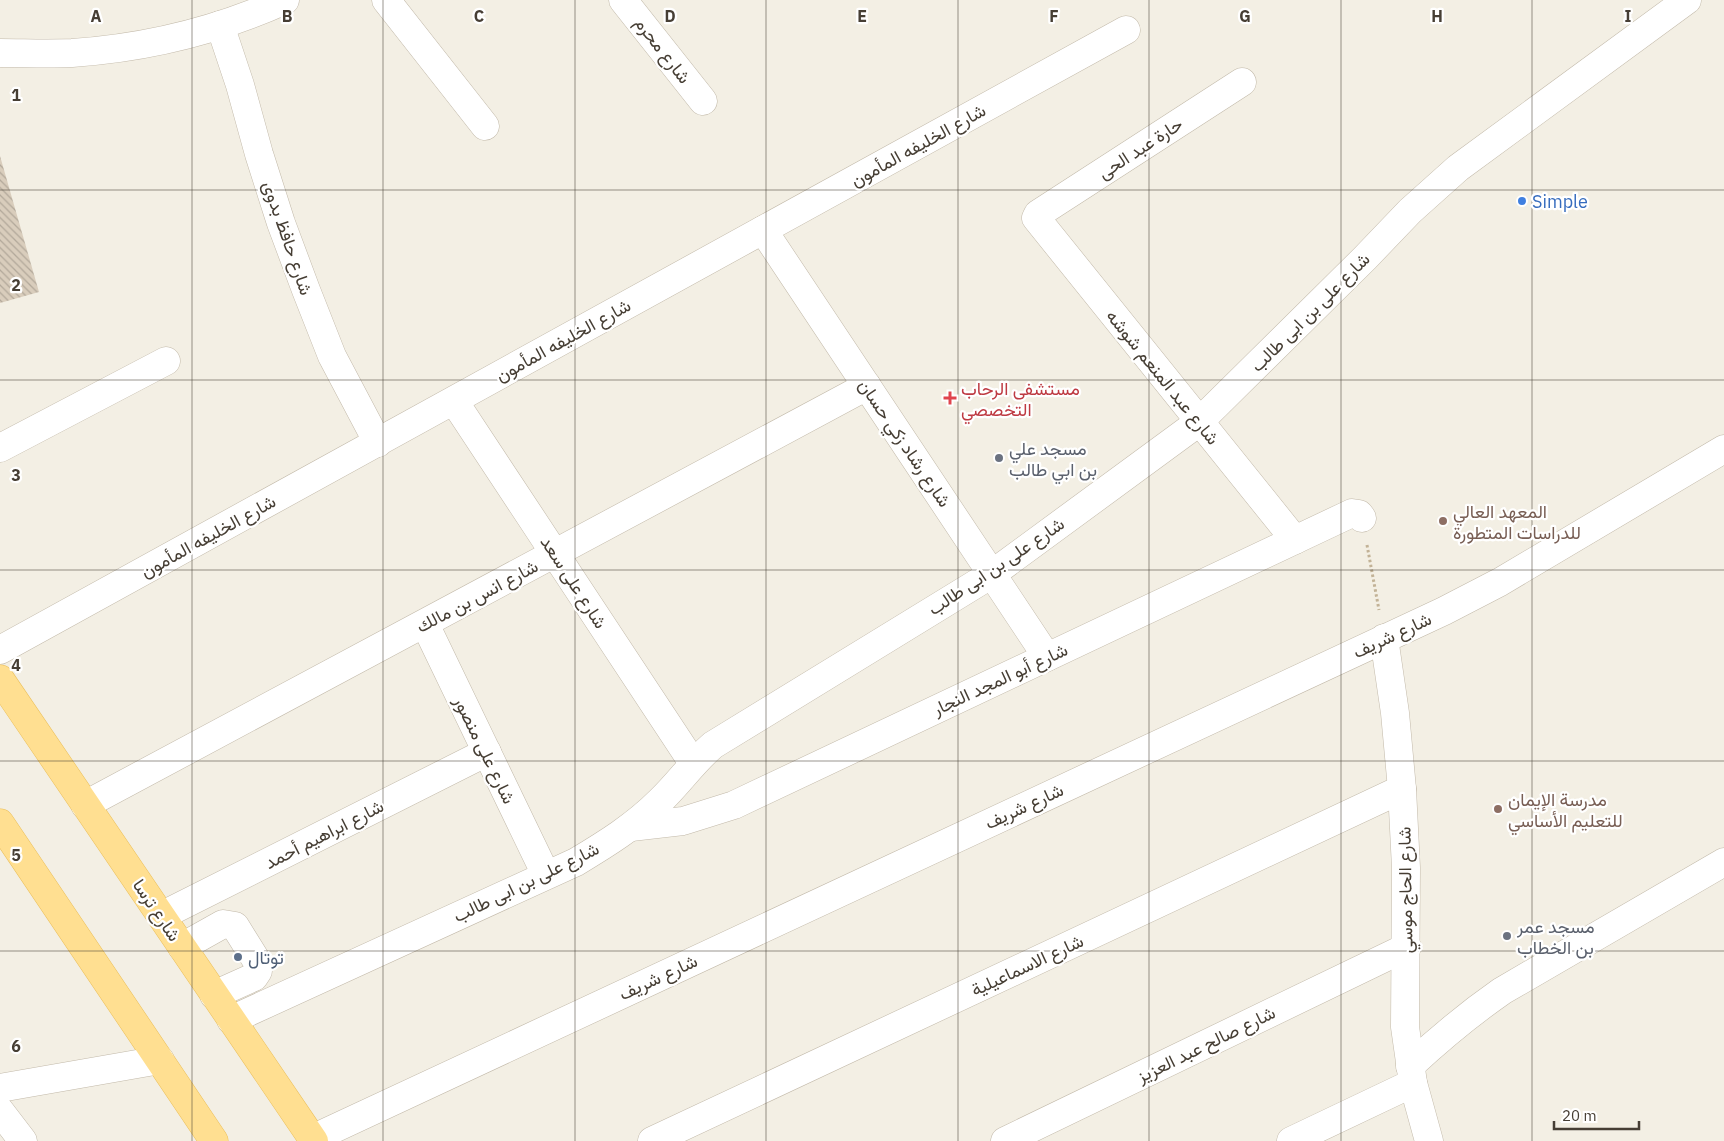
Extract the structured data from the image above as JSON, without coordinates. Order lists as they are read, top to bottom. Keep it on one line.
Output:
{"streets":{"main road":["شارع ترسا"],"street":["شارع محرم","شارع الخليفه المأمون","حارة عبد الحى","شارع حافظ بدوى","شارع على بن ابى طالب","شارع عبد المنعم شوشه","شارع رشاد زكي حسان","شارع على سعد","شارع انس بن مالك","شارع شريف","شارع أبو المجد النجار","شارع على منصور","شارع ابراهيم أحمد","شارع الحاج موسي","شارع الاسماعيلية","شارع صالح عبد العزيز"]},"crossings":[["شارع الخليفه المأمون","شارع حافظ بدوى"],["شارع الخليفه المأمون","شارع رشاد زكي حسان"],["شارع الخليفه المأمون","شارع على سعد"],["حارة عبد الحى","شارع عبد المنعم شوشه"],["شارع على بن ابى طالب","شارع عبد المنعم شوشه"],["شارع على بن ابى طالب","شارع رشاد زكي حسان"],["شارع على بن ابى طالب","شارع على سعد"],["شارع على بن ابى طالب","شارع أبو المجد النجار"],["شارع على بن ابى طالب","شارع على منصور"],["شارع على بن ابى طالب","شارع ترسا"],["شارع عبد المنعم شوشه","شارع أبو المجد النجار"],["شارع رشاد زكي حسان","شارع انس بن مالك"],["شارع رشاد زكي حسان","شارع أبو المجد النجار"],["شارع على سعد","شارع انس بن مالك"],["شارع انس بن مالك","شارع على منصور"],["شارع انس بن مالك","شارع ترسا"],["شارع شريف","شارع الحاج موسي"],["شارع شريف","شارع ترسا"],["شارع على منصور","شارع ابراهيم أحمد"],["شارع ابراهيم أحمد","شارع ترسا"],["شارع الحاج موسي","شارع الاسماعيلية"],["شارع الحاج موسي","شارع صالح عبد العزيز"]],"places":{"other":["Simple","مسجد علي بن ابي طالب","المعهد العالي للدراسات المتطورة","مدرسة الإيمان للتعليم الأساسي","مسجد عمر بن الخطاب","توتال"],"health":["مستشفى الرحاب التخصصي"]},"scale_bar":"20 m","grid":{"columns":["A","B","C","D","E","F","G","H","I"],"rows":["1","2","3","4","5","6"]}}
